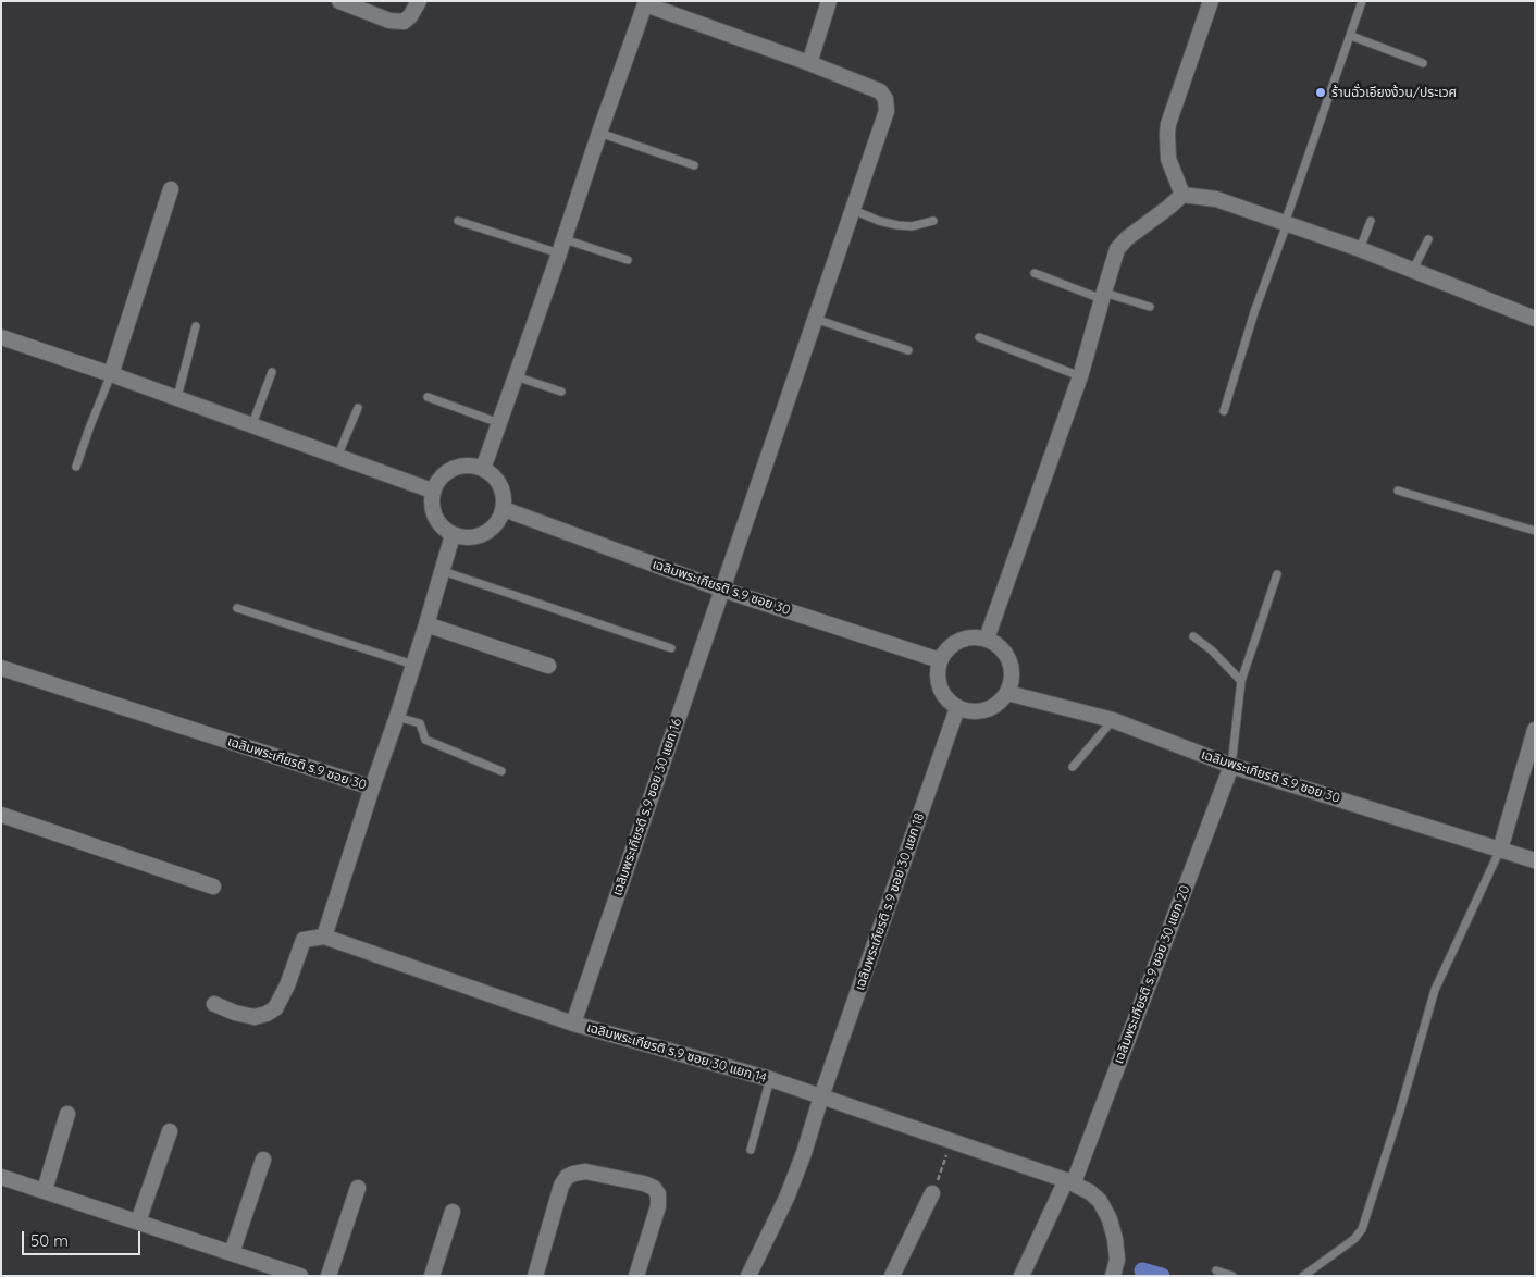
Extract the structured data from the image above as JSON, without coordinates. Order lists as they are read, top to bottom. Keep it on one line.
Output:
{"streets":{"street":["เฉลิมพระเกียรติ ร.9 ซอย 30","เฉลิมพระเกียรติ ร.9 ซอย 30 แยก 16","เฉลิมพระเกียรติ ร.9 ซอย 30 แยก 18","เฉลิมพระเกียรติ ร.9 ซอย 30 แยก 20","เฉลิมพระเกียรติ ร.9 ซอย 30 แยก 14"]},"crossings":[["เฉลิมพระเกียรติ ร.9 ซอย 30","เฉลิมพระเกียรติ ร.9 ซอย 30 แยก 16"],["เฉลิมพระเกียรติ ร.9 ซอย 30","เฉลิมพระเกียรติ ร.9 ซอย 30 แยก 18"],["เฉลิมพระเกียรติ ร.9 ซอย 30","เฉลิมพระเกียรติ ร.9 ซอย 30 แยก 20"],["เฉลิมพระเกียรติ ร.9 ซอย 30 แยก 16","เฉลิมพระเกียรติ ร.9 ซอย 30 แยก 14"],["เฉลิมพระเกียรติ ร.9 ซอย 30 แยก 18","เฉลิมพระเกียรติ ร.9 ซอย 30 แยก 14"],["เฉลิมพระเกียรติ ร.9 ซอย 30 แยก 20","เฉลิมพระเกียรติ ร.9 ซอย 30 แยก 14"]],"places":["ร้านฉั่วเอียงง้วน/ประเวศ"],"scale_bar":"50 m"}
